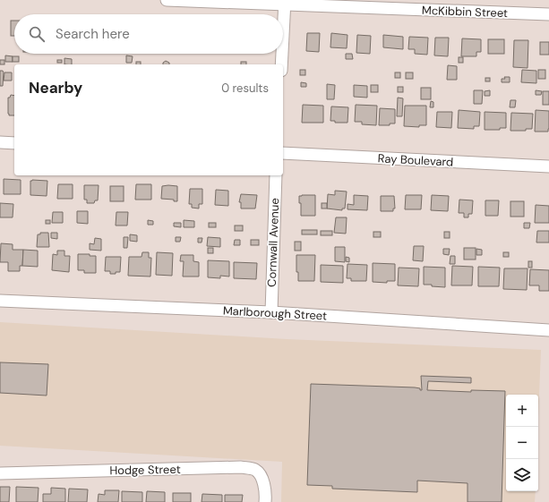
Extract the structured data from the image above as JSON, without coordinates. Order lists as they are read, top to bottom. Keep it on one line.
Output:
{"streets":{"street":["McKibbin Street","Ray Boulevard","Cornwall Avenue","Marlborough Street","Hodge Street"]},"crossings":[["Cornwall Avenue","Marlborough Street"]],"page":{"search":"Search here","heading":["Nearby","0 results"],"map_buttons":["+","−"]}}
